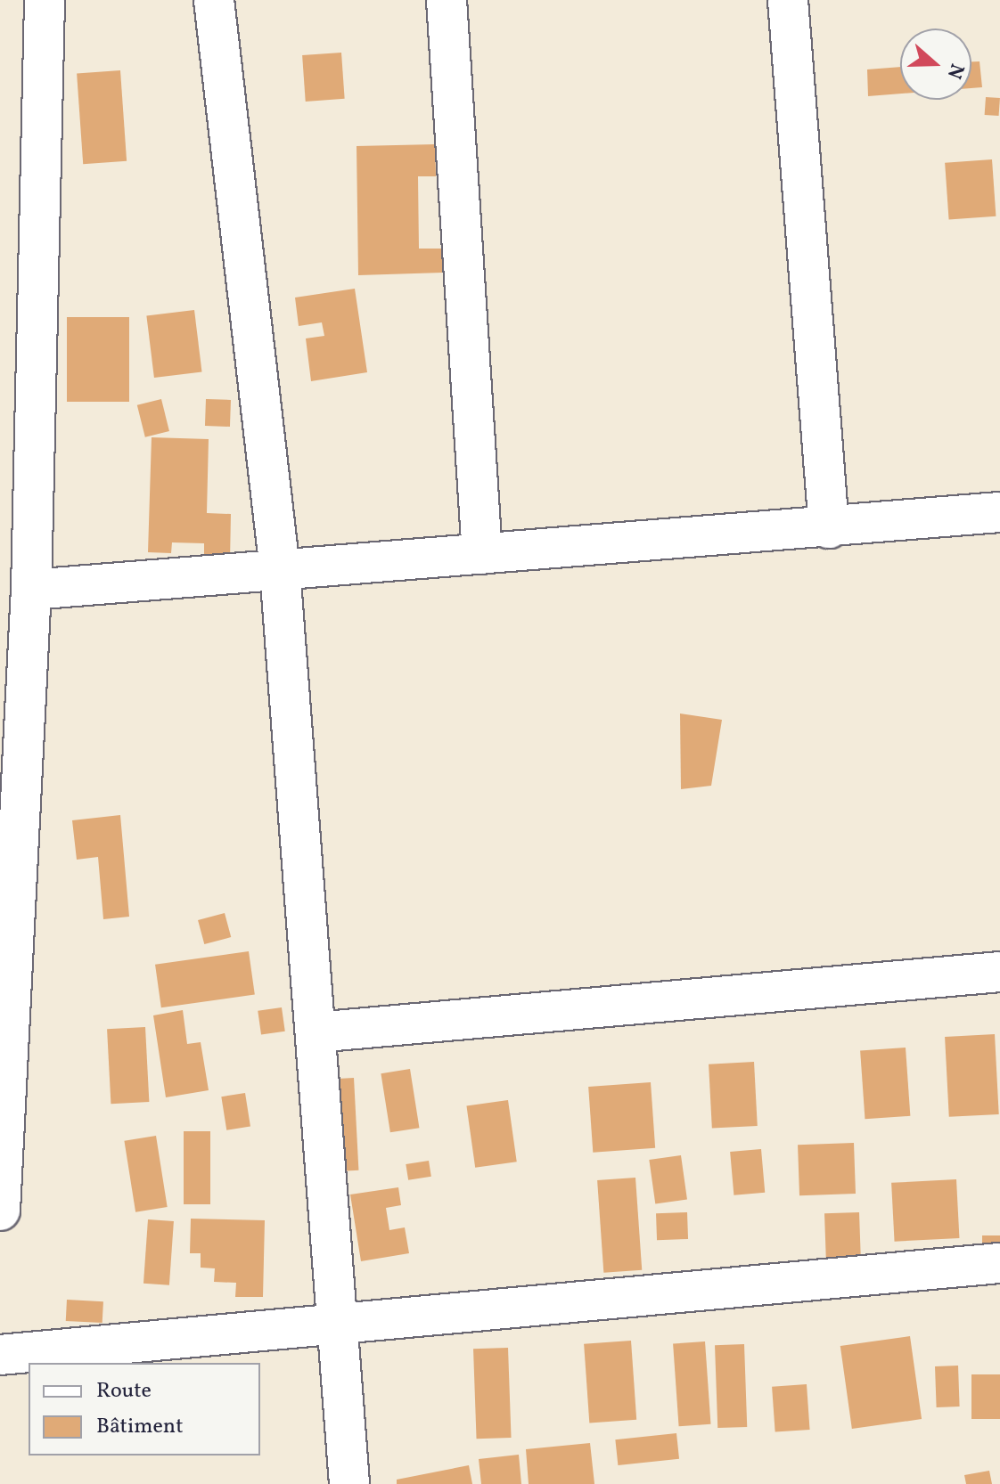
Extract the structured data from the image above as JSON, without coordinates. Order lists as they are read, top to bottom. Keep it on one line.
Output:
{"legend":["Route","Bâtiment"],"north":"right"}
